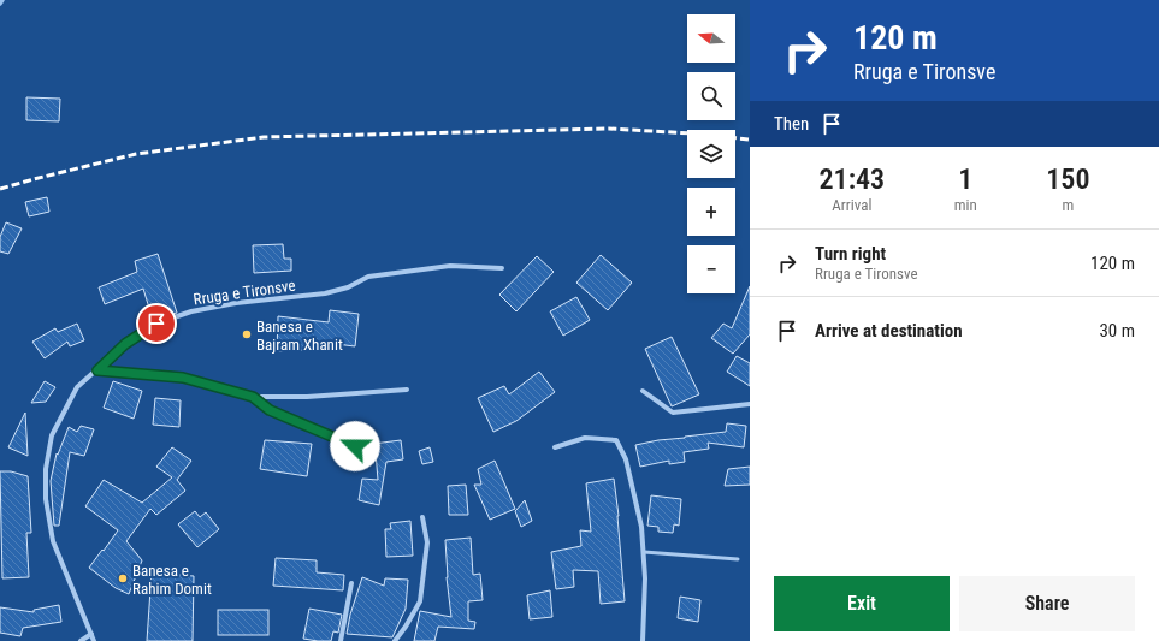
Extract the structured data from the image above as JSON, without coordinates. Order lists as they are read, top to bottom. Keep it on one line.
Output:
{"streets":{"street":["Rruga e Tironsve"]},"places":["Banesa e Bajram Xhanit","Banesa e Rahim Domit"],"north":"left","page":{"turn":["120 m","Rruga e Tironsve"],"map_buttons":["+","−"],"then":"Then","eta":["21:43","Arrival","1","min","150","m"],"list":[{"name":"Turn right","note":"Rruga e Tironsve","value":"120 m"},{"name":"Arrive at destination","value":"30 m"}],"buttons":["Exit","Share"]}}
